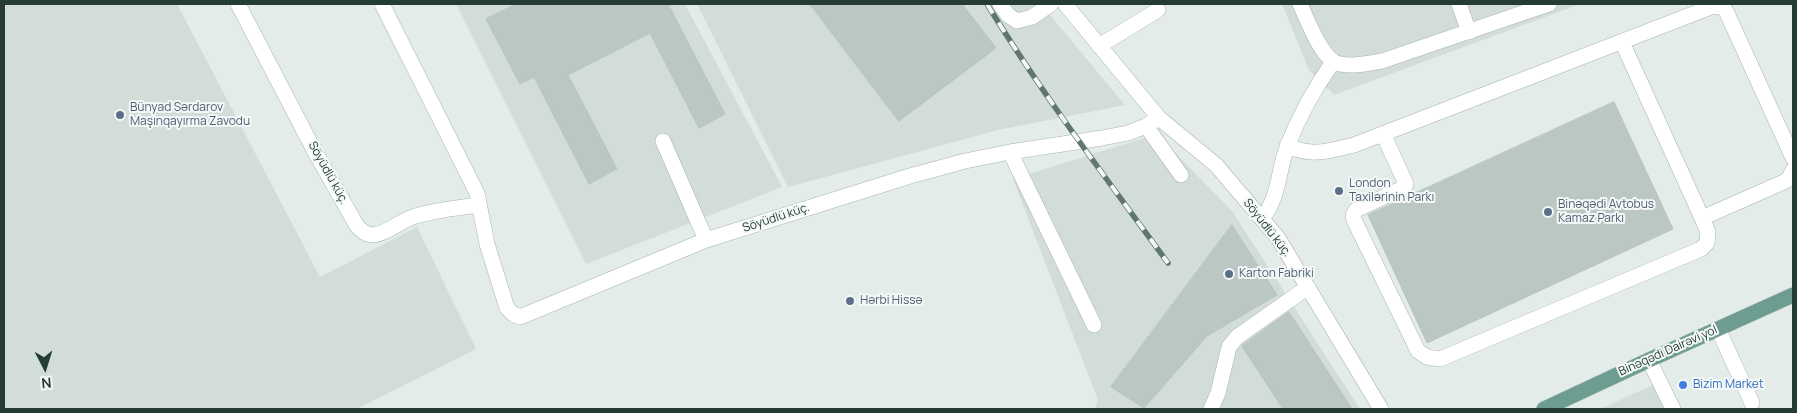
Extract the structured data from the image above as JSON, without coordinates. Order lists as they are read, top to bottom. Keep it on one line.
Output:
{"streets":{"main road":["Binəqədi Dairəvi yol"],"street":["Söyüdlü küç."]},"places":["Bünyad Sərdarov Maşınqayırma Zavodu","London Taxilərinin Parkı","Binəqədi Avtobus Kamaz Parkı","Karton Fabriki","Hərbi Hissə","Bizim Market"],"north":"bottom"}
